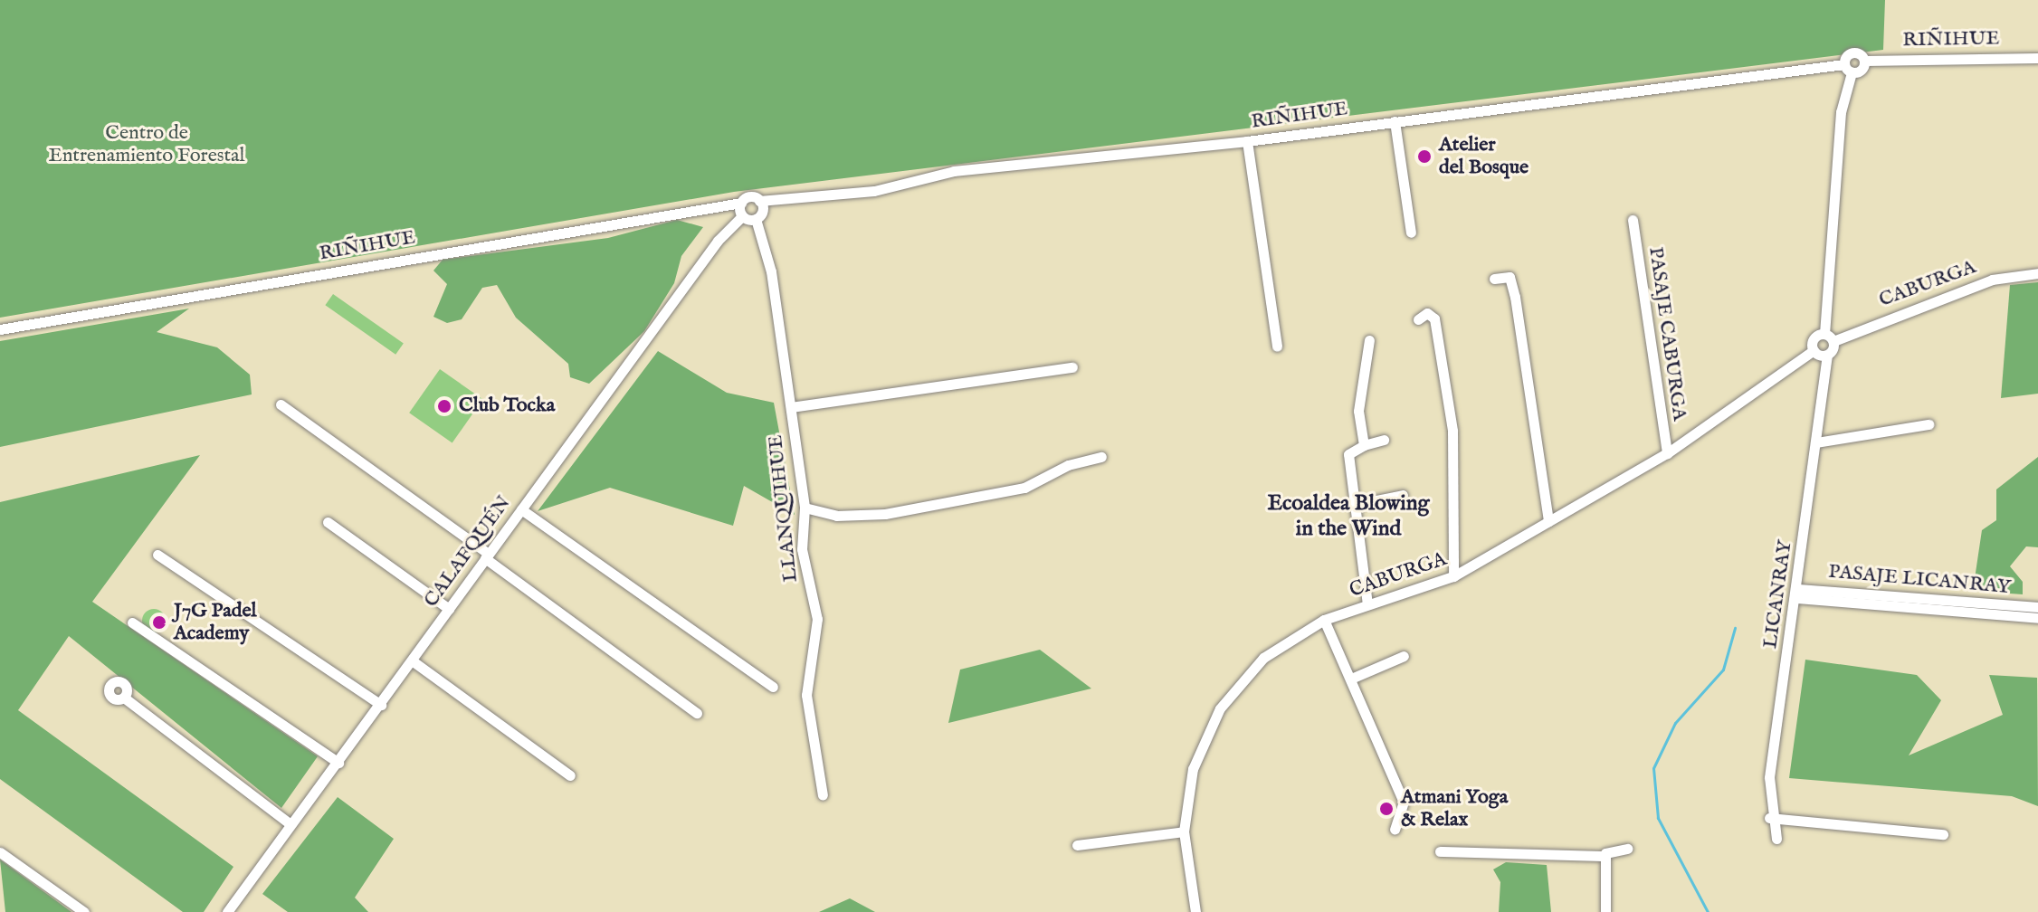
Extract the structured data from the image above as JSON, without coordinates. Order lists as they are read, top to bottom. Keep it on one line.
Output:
{"streets":{"street":["RIÑIHUE","CABURGA","PASAJE CABURGA","LLANQUIHUE","CALAFQUÉN","PASAJE LICANRAY","LICANRAY"]},"crossings":[["CABURGA","PASAJE CABURGA"],["PASAJE LICANRAY","LICANRAY"]],"districts":["Ecoaldea Blowing in the Wind"],"parks":["Centro de Entrenamiento Forestal"],"places":["Atelier del Bosque","Club Tocka","J7G Padel Academy","Atmani Yoga & Relax"]}
